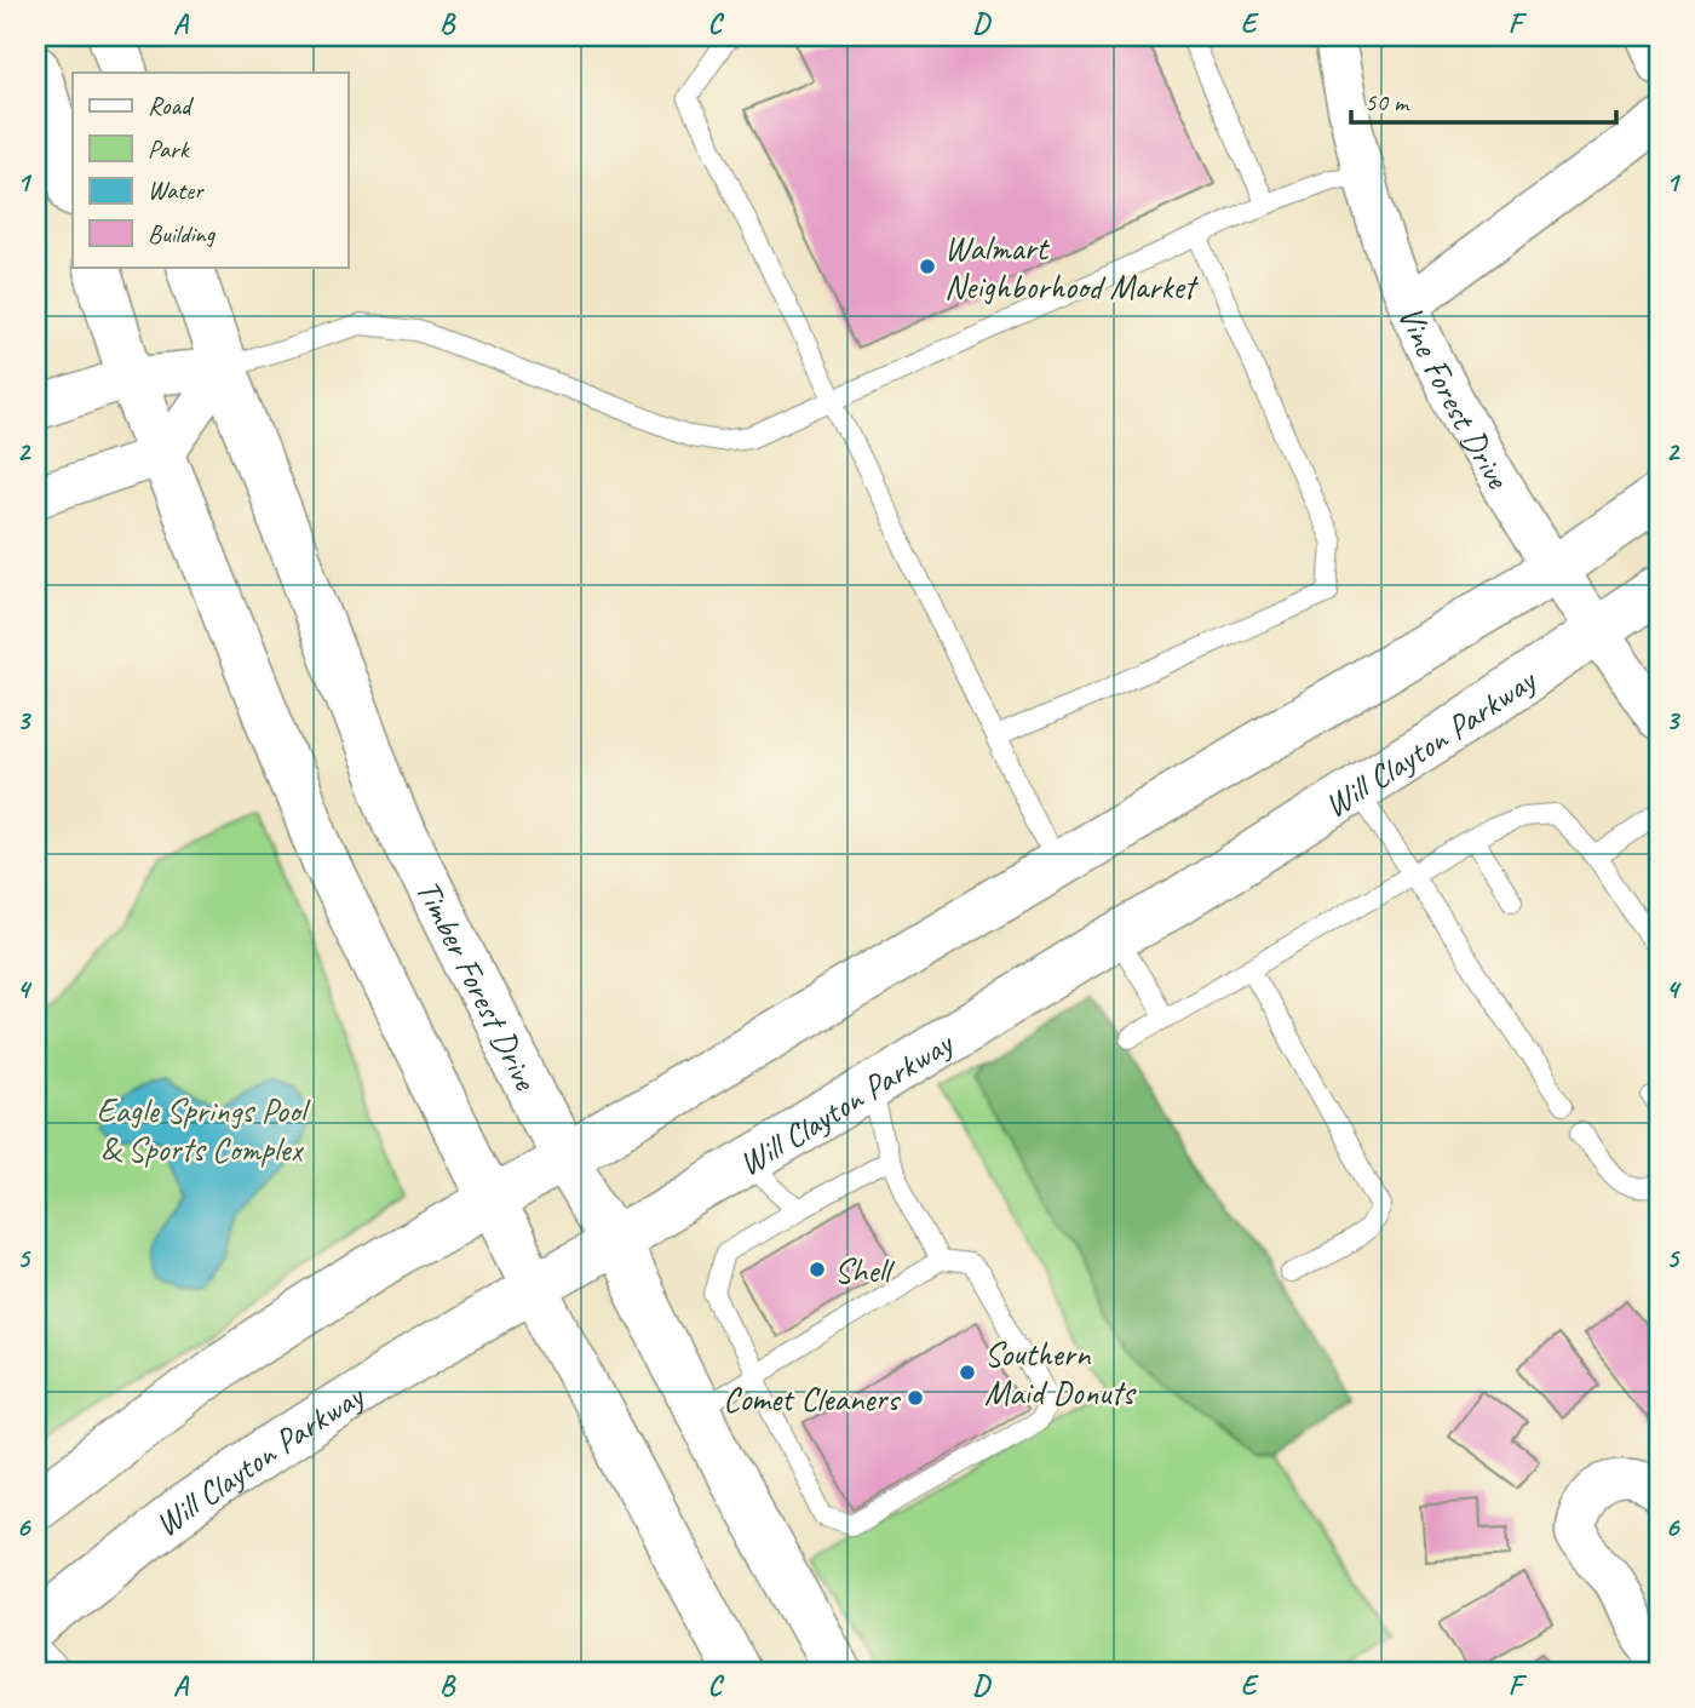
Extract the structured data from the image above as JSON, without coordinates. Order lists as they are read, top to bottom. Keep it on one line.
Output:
{"streets":{"main road":["Will Clayton Parkway","Timber Forest Drive"],"street":["Vine Forest Drive"]},"crossings":[["Vine Forest Drive","Will Clayton Parkway"],["Will Clayton Parkway","Timber Forest Drive"]],"parks":["Eagle Springs Pool & Sports Complex"],"places":["Walmart Neighborhood Market","Shell","Southern Maid Donuts","Comet Cleaners"],"legend":["Road","Park","Water","Building"],"scale_bar":"50 m","grid":{"columns":["A","B","C","D","E","F"],"rows":["1","2","3","4","5","6"]}}
